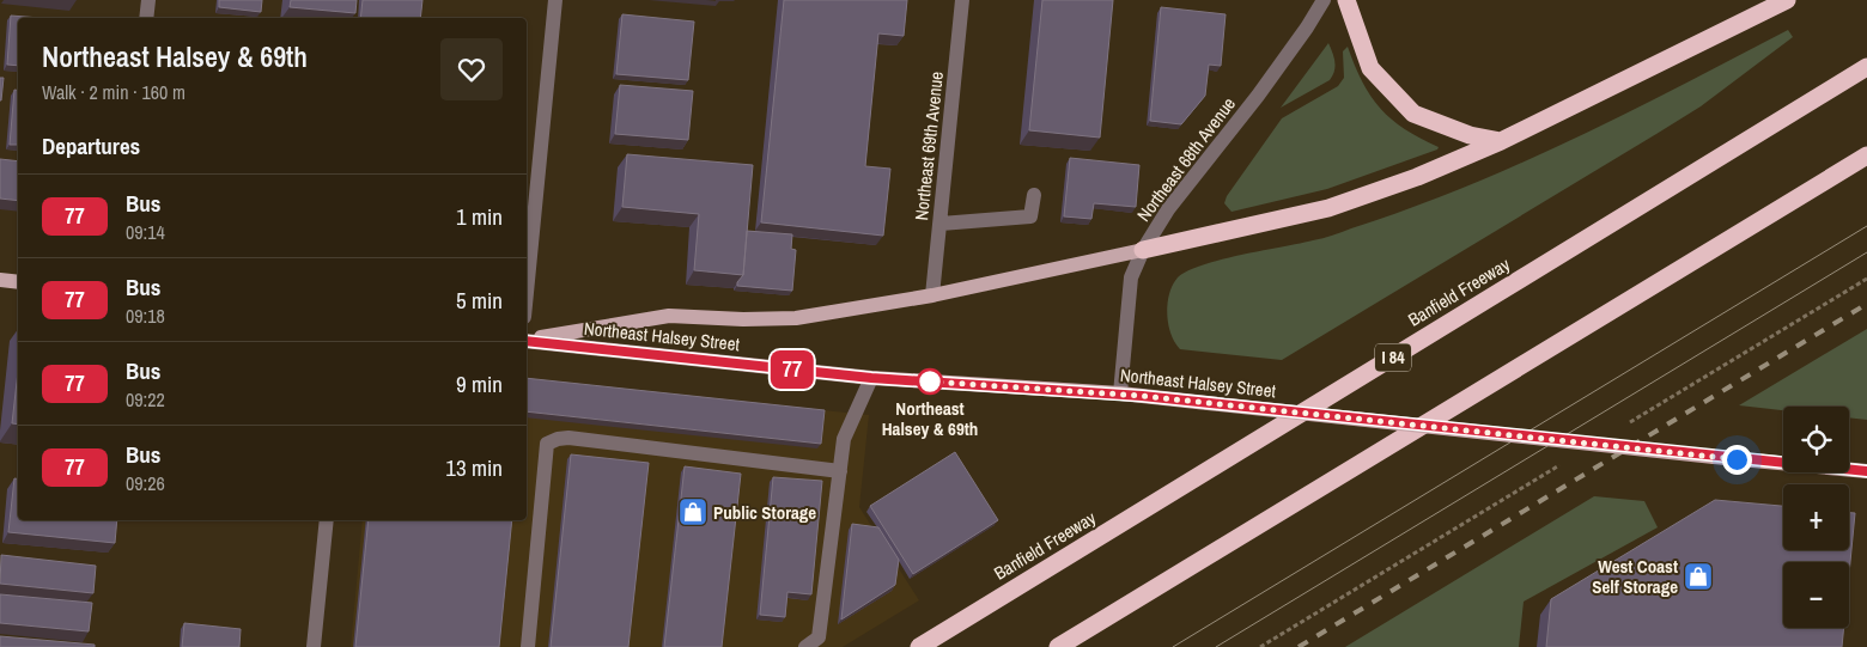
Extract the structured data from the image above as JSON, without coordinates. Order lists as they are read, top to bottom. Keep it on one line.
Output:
{"streets":{"highway":["Banfield Freeway","I 84"],"main road":["Northeast Halsey Street"],"street":["Northeast 69th Avenue","Northeast 68th Avenue"]},"crossings":[["Northeast 68th Avenue","Northeast Halsey Street"]],"places":{"other":["Northeast Halsey & 69th"],"shop":["Public Storage","West Coast Self Storage"]},"lines":["bus line 77"],"page":{"on_map":"77","heading":[["Northeast Halsey & 69th","Walk · 2 min · 160 m"],"Departures"],"list":[{"mark":"77","name":"Bus","note":"09:14","value":"1 min"},{"mark":"77","name":"Bus","note":"09:18","value":"5 min"},{"mark":"77","name":"Bus","note":"09:22","value":"9 min"},{"mark":"77","name":"Bus","note":"09:26","value":"13 min"}],"map_buttons":["+","−"]}}
